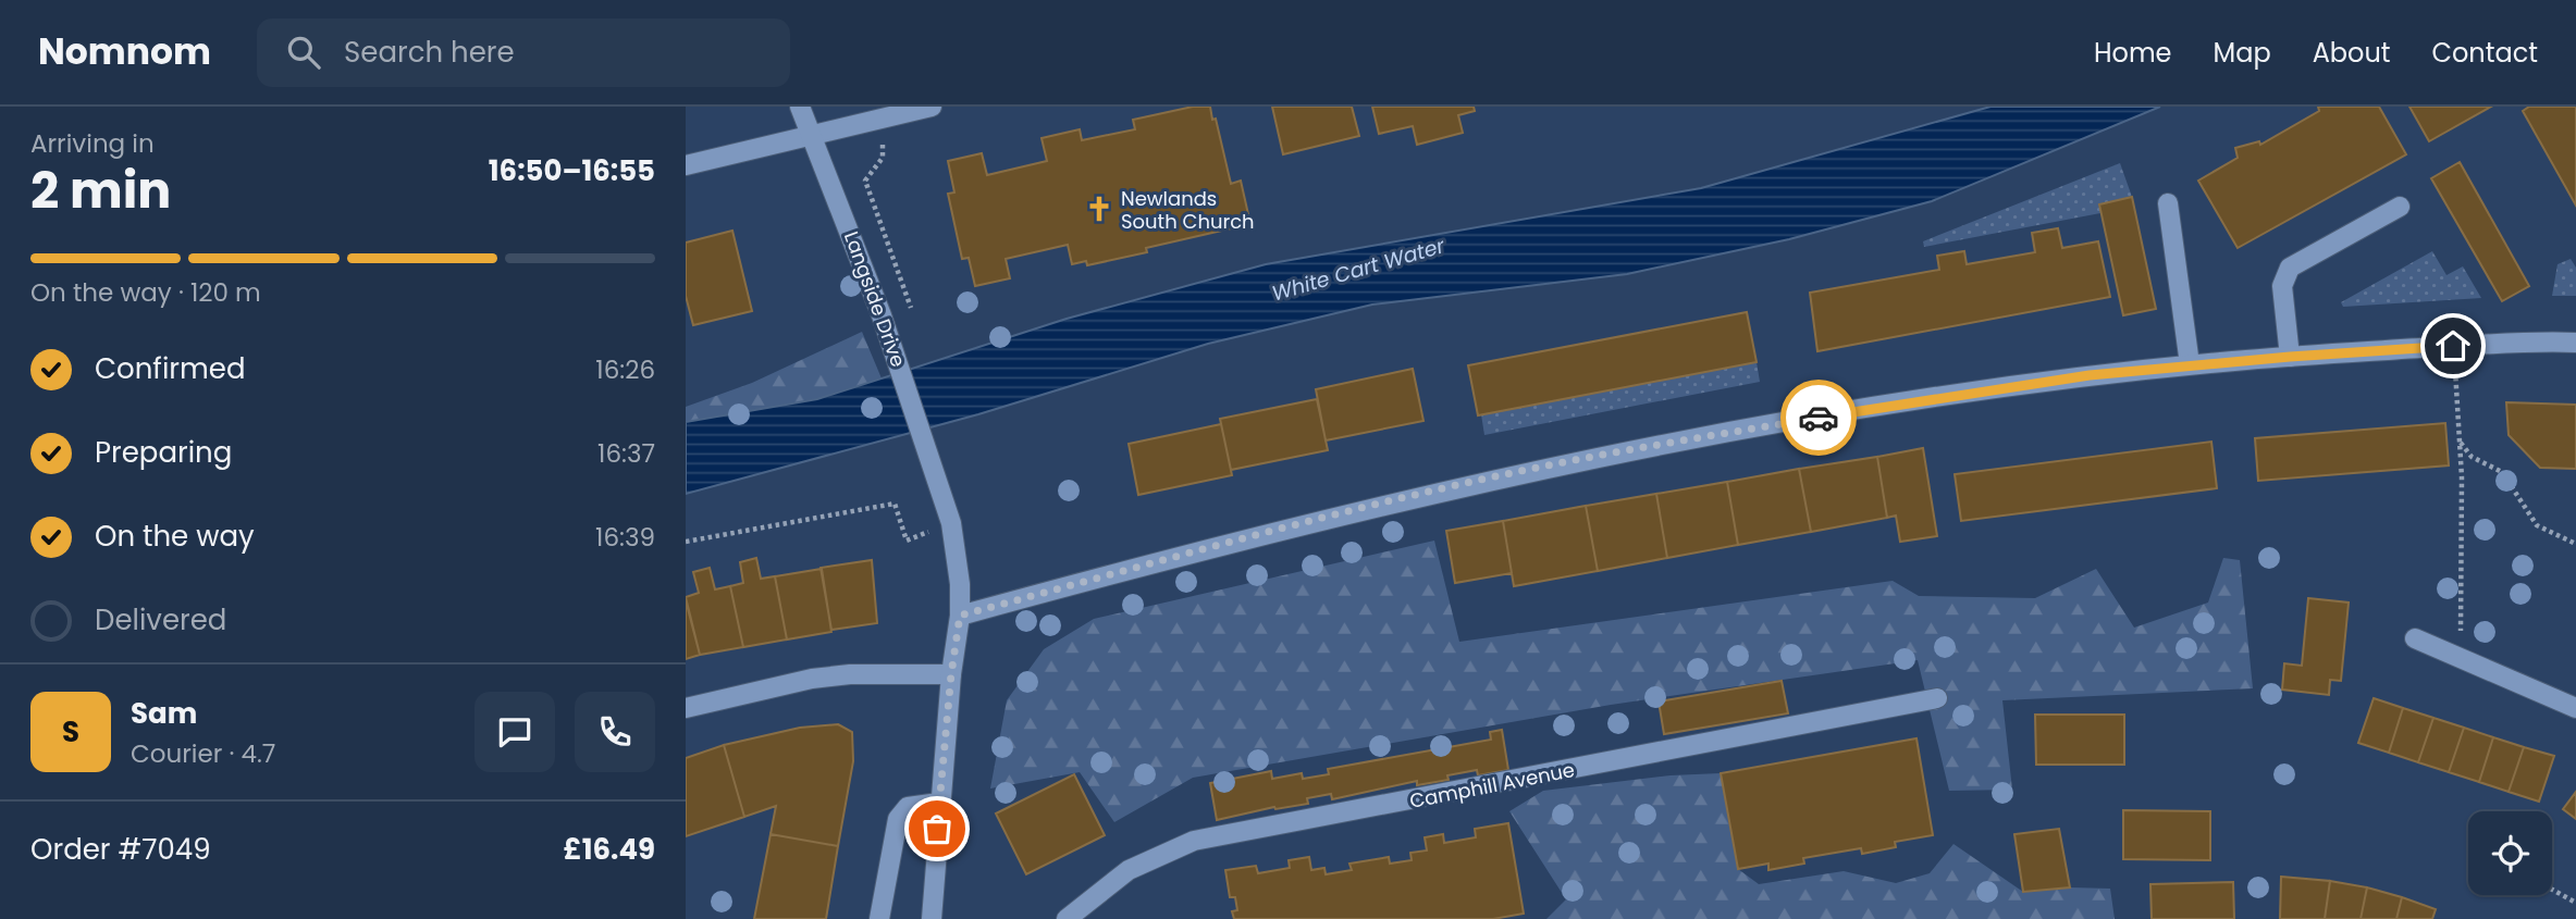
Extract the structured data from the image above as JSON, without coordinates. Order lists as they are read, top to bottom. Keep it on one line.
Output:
{"streets":{"street":["Langside Drive","Camphill Avenue"]},"water":["White Cart Water"],"places":{"church":["Newlands South Church"]},"page":{"header":"Nomnom","search":"Search here","nav":["Home","Map","About","Contact"],"heading":["2 min","Arriving in","16:50–16:55"],"panel":["Sam","Courier · 4.7","Order #7049","£16.49"],"bar":"On the way · 120 m","list":[["Confirmed","16:26"],["Preparing","16:37"],["On the way","16:39"],"Delivered"],"round":"S"}}
